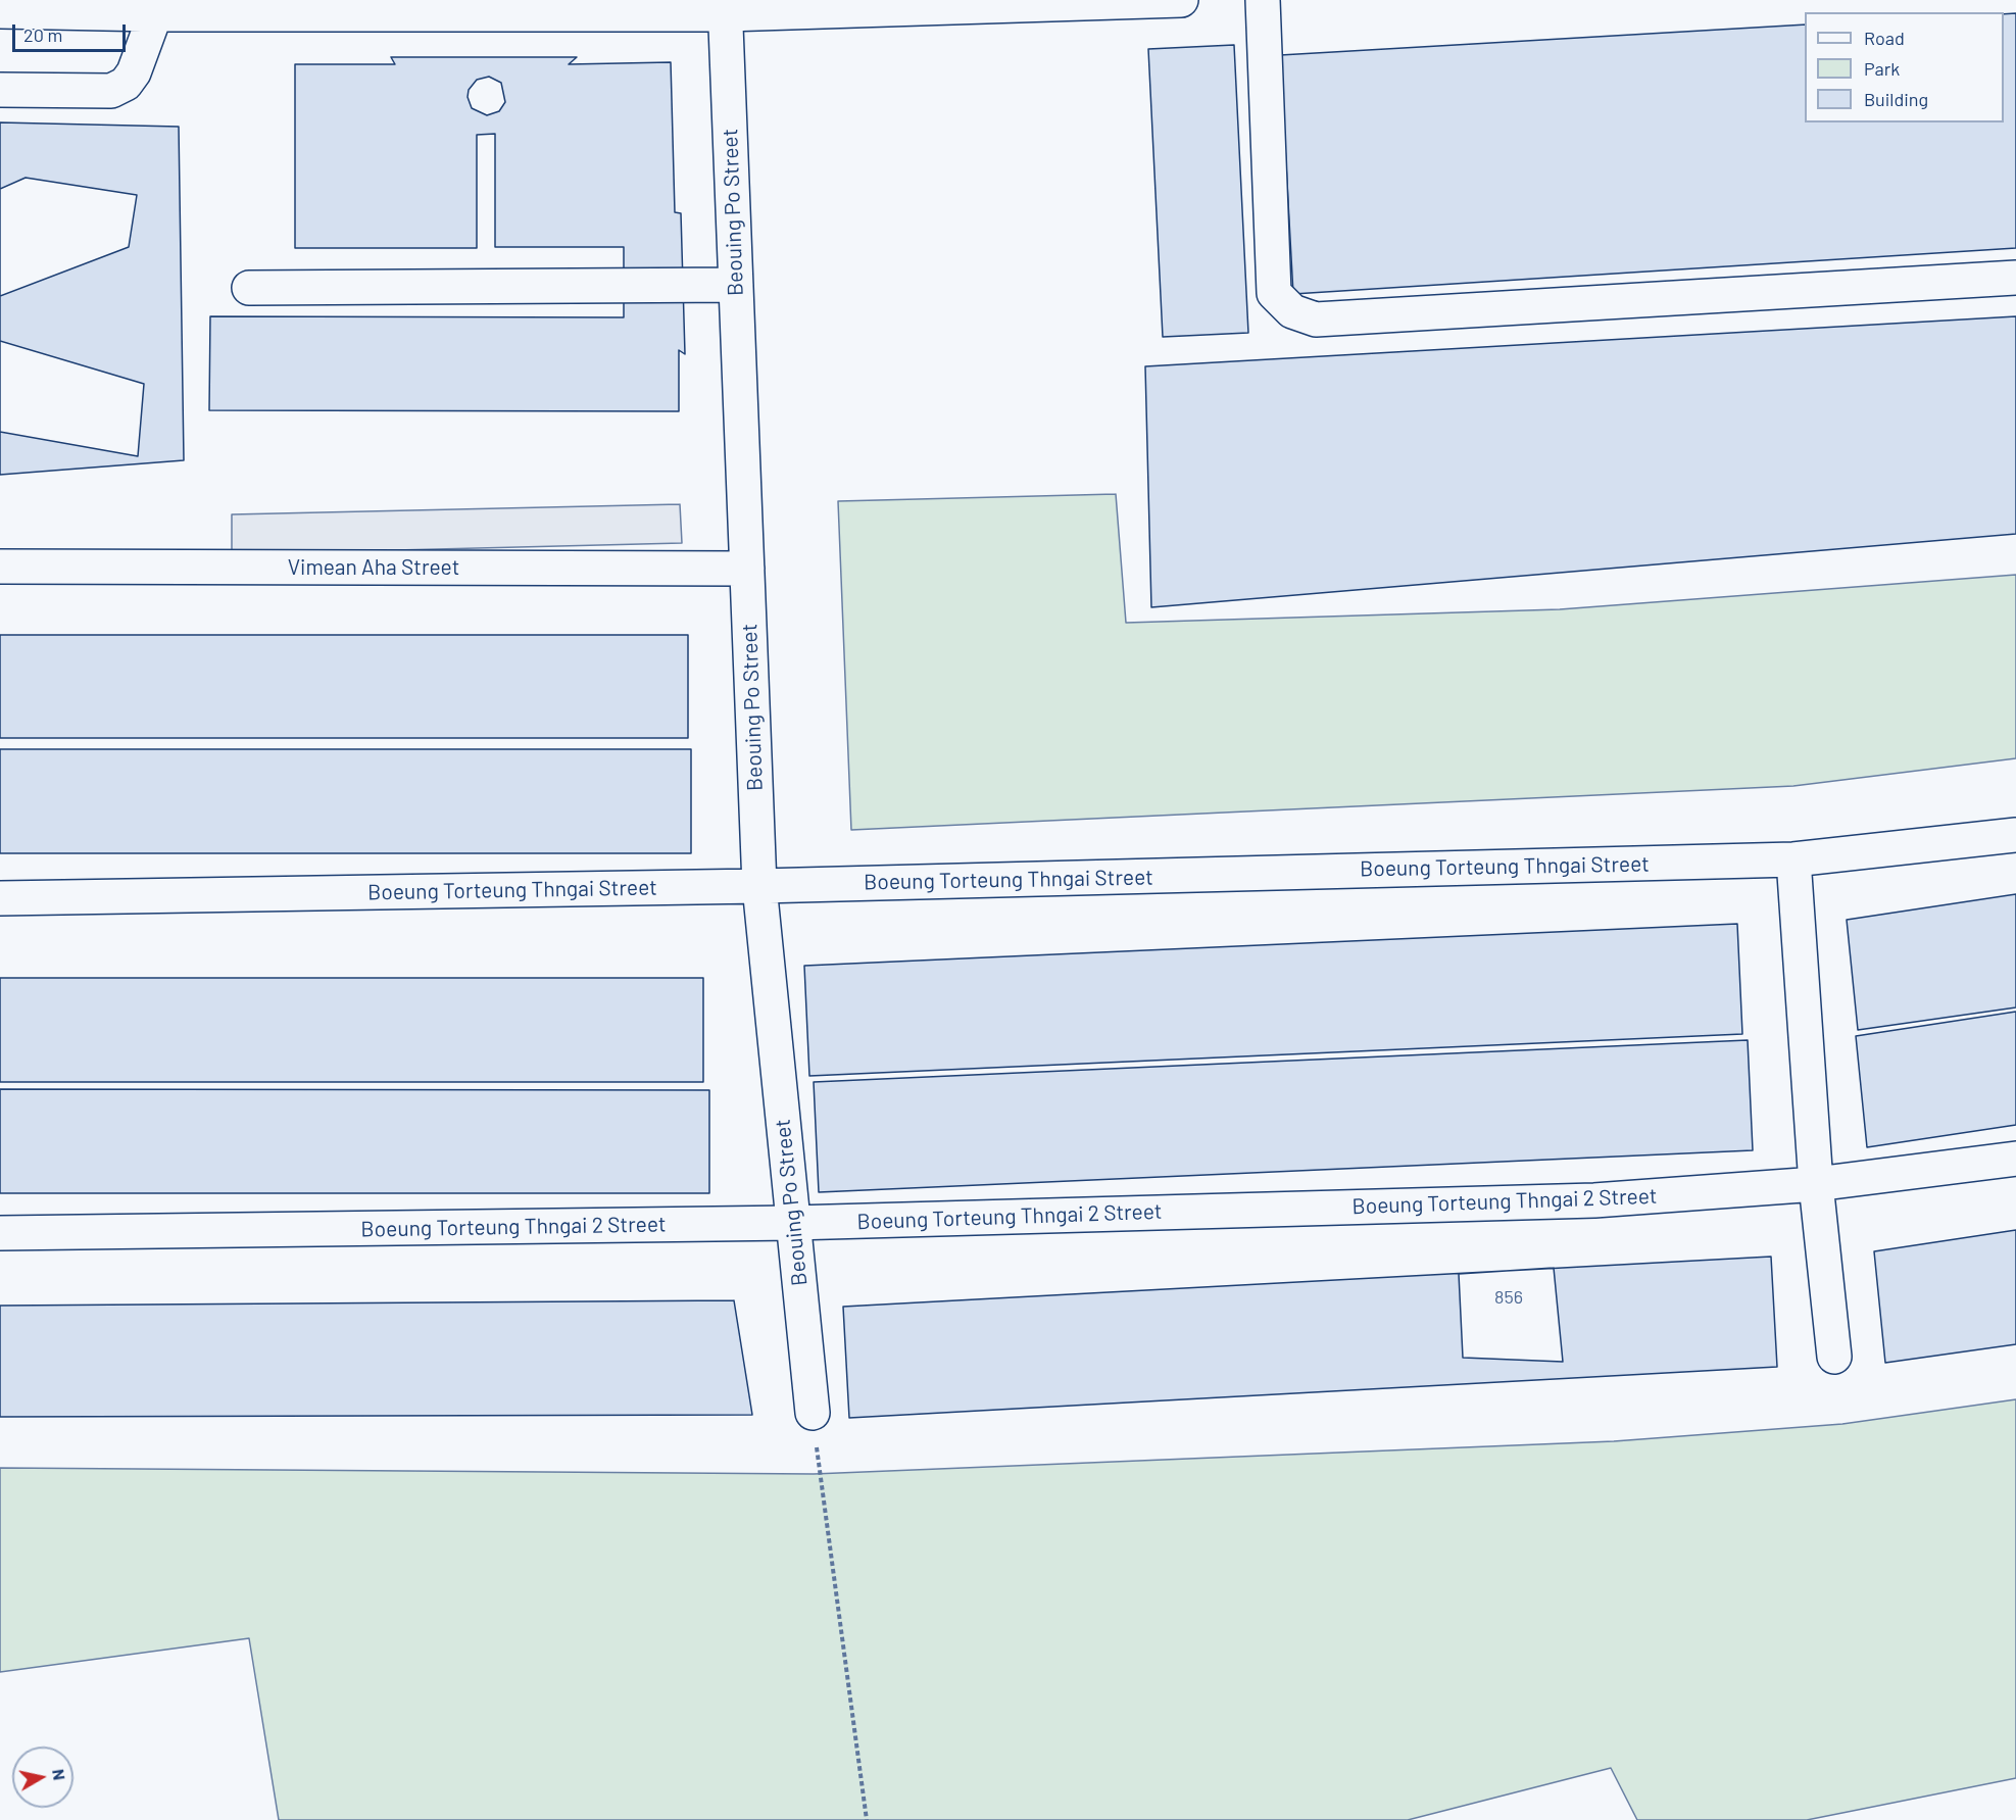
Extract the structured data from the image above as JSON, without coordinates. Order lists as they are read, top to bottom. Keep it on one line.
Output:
{"streets":{"street":["Beouing Po Street","Vimean Aha Street","Boeung Torteung Thngai Street","Boeung Torteung Thngai 2 Street"]},"crossings":[["Beouing Po Street","Vimean Aha Street"],["Beouing Po Street","Boeung Torteung Thngai Street"],["Beouing Po Street","Boeung Torteung Thngai 2 Street"]],"house_numbers":["856"],"legend":["Road","Park","Building"],"scale_bar":"20 m","north":"right"}
